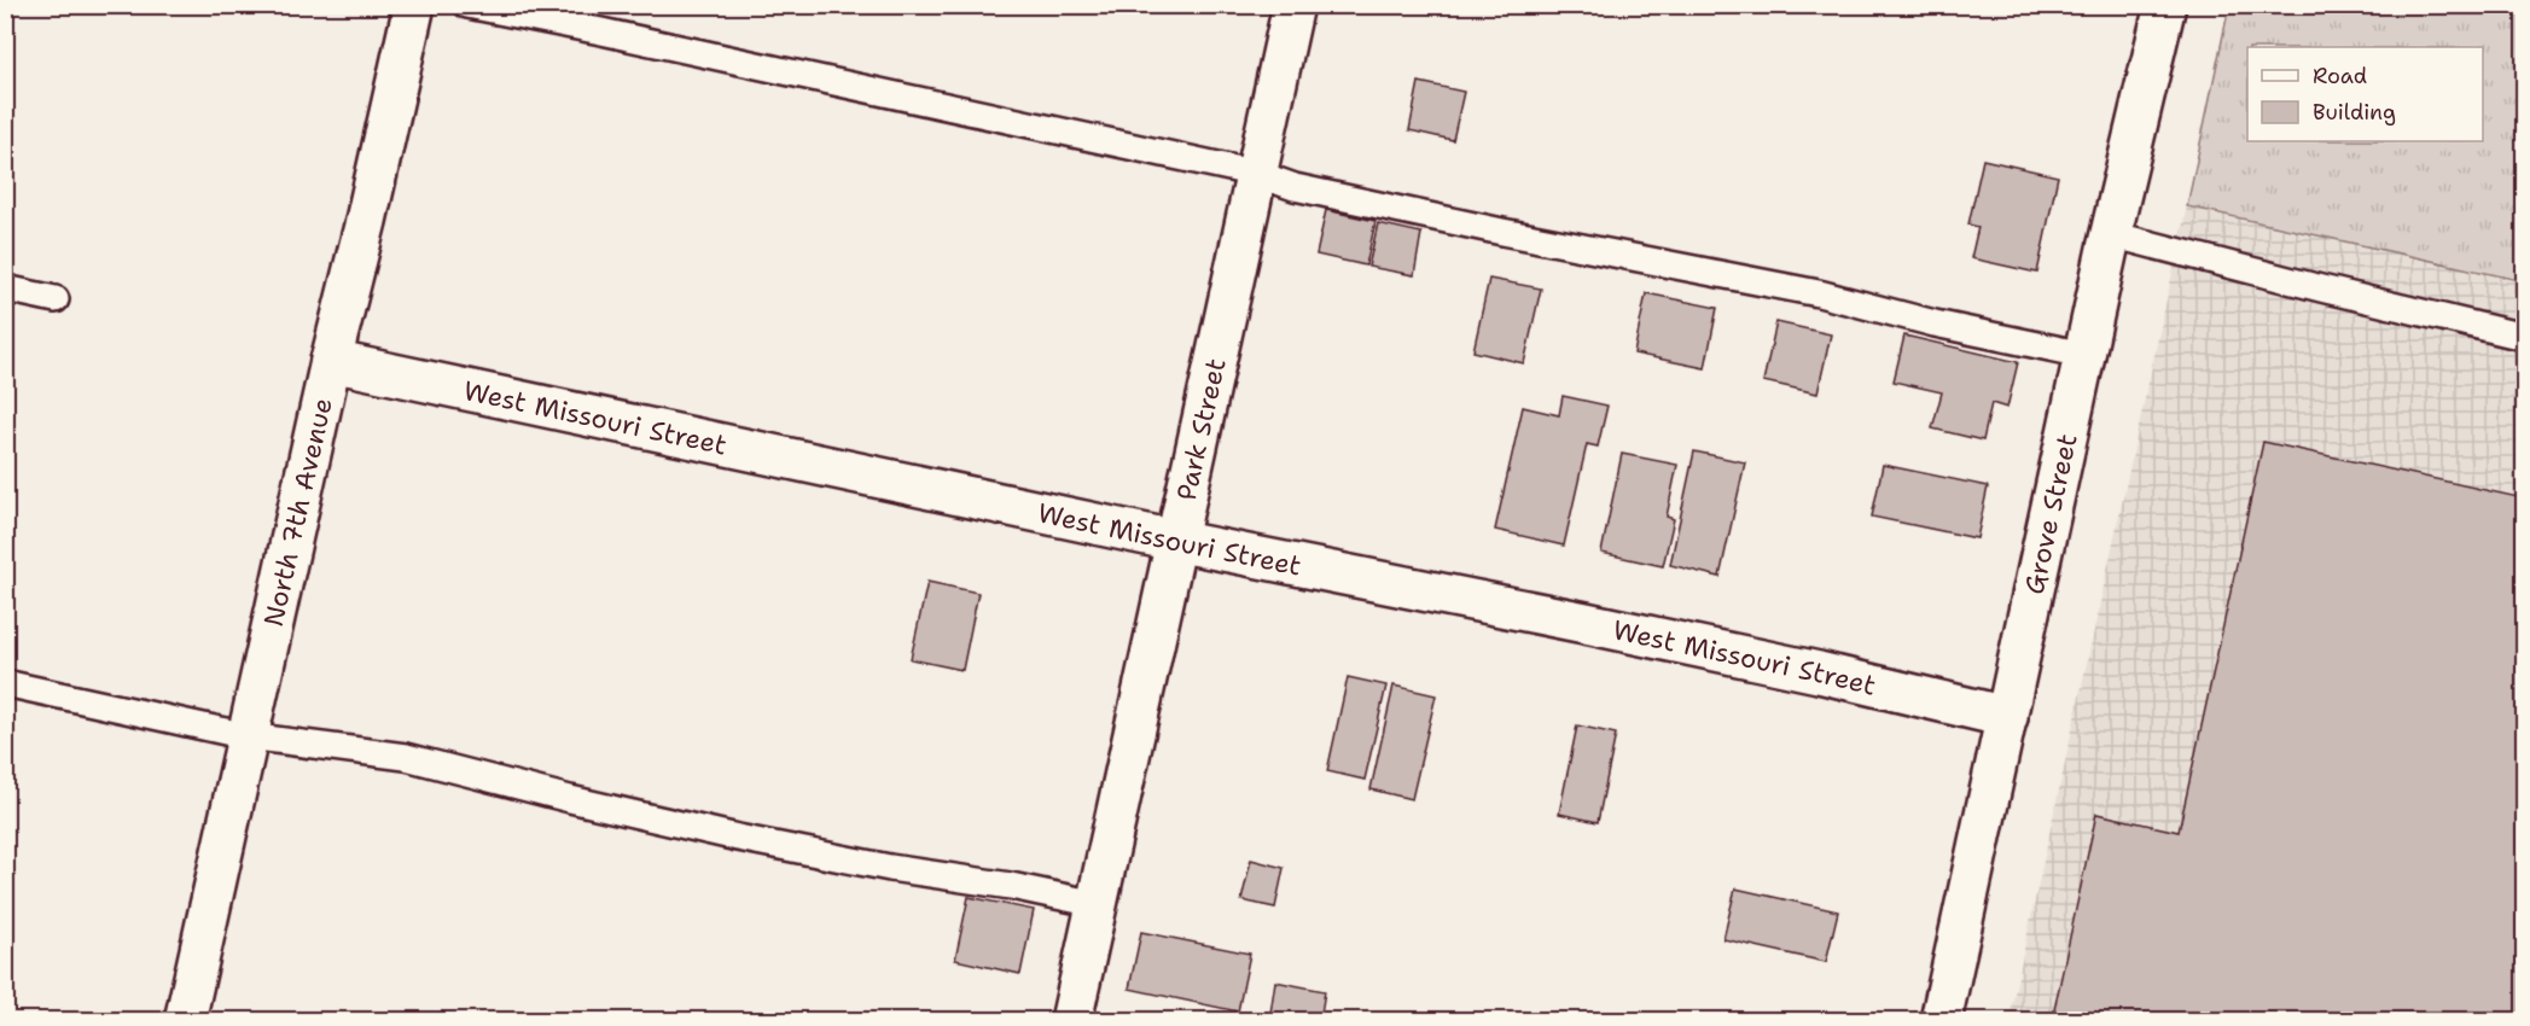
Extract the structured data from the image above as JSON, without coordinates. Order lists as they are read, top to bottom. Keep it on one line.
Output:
{"streets":{"street":["West Missouri Street","Park Street","North 7th Avenue","Grove Street"]},"crossings":[["West Missouri Street","Park Street"],["West Missouri Street","North 7th Avenue"],["West Missouri Street","Grove Street"]],"legend":["Road","Building"]}
